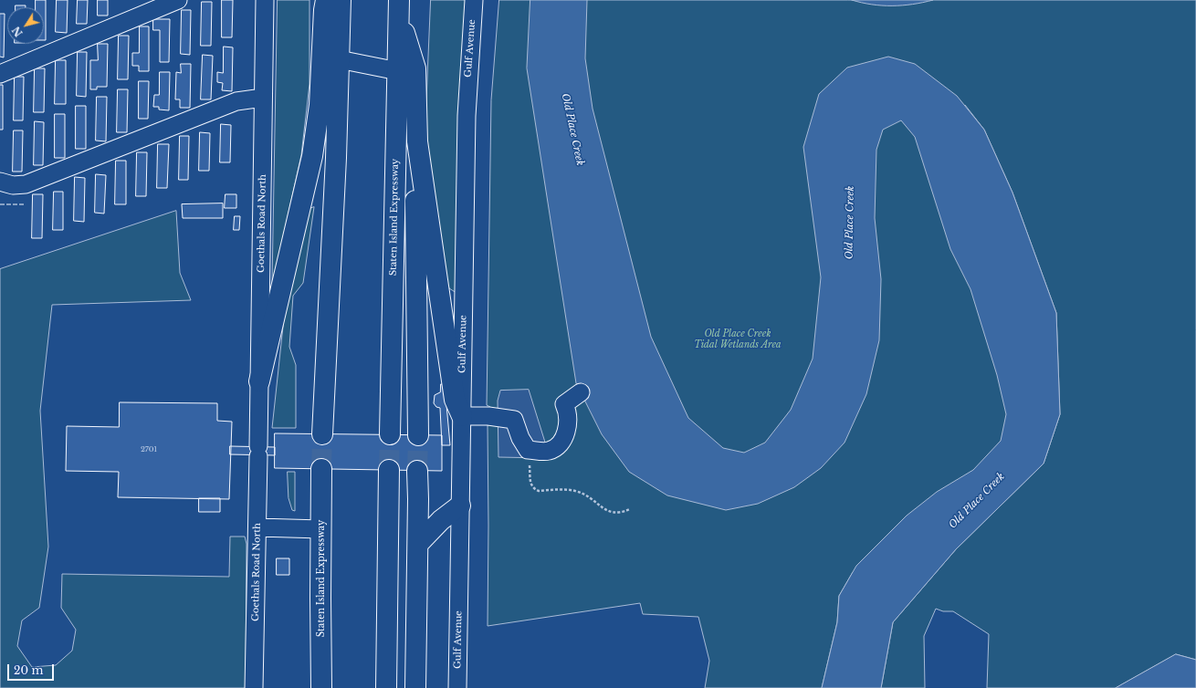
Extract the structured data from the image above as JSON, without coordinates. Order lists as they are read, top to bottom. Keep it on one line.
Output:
{"streets":{"highway":["Staten Island Expressway"],"street":["Gulf Avenue","Goethals Road North"]},"water":["Old Place Creek"],"parks":["Old Place Creek Tidal Wetlands Area"],"house_numbers":["2701"],"scale_bar":"20 m","north":"bottom left"}
